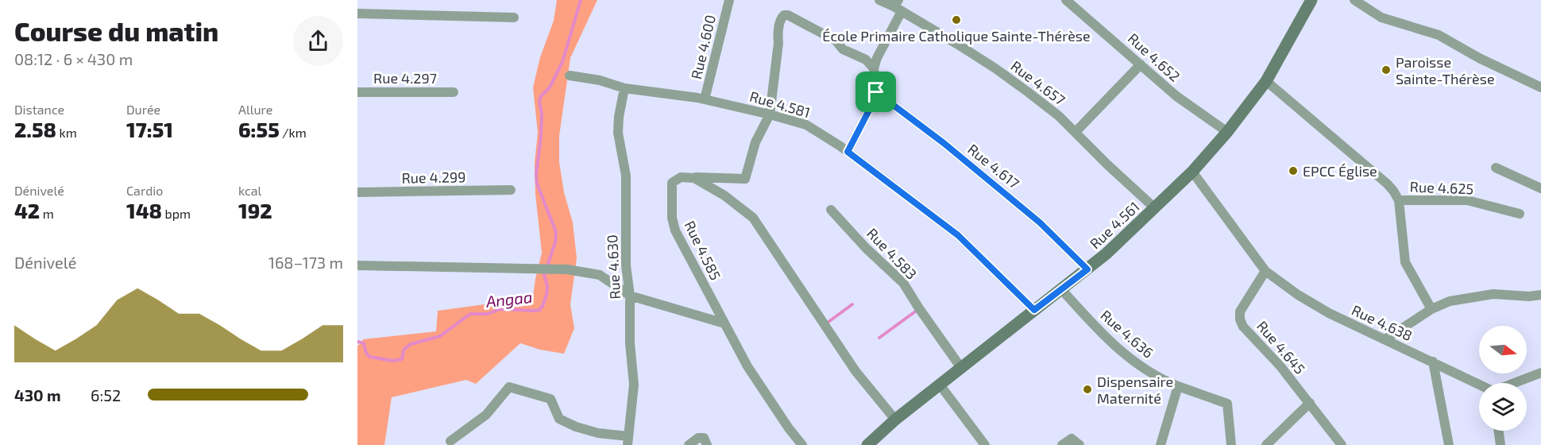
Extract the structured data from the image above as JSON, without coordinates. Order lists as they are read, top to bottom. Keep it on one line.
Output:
{"streets":{"main road":["Rue 4.561"],"street":["Rue 4.600","Rue 4.652","Rue 4.297","Rue 4.657","Rue 4.581","Rue 4.617","Rue 4.299","Rue 4.625","Rue 4.585","Rue 4.583","Rue 4.630","Rue 4.638","Rue 4.636","Rue 4.645"]},"crossings":[["Rue 4.600","Rue 4.581"],["Rue 4.652","Rue 4.561"],["Rue 4.657","Rue 4.561"],["Rue 4.581","Rue 4.561"],["Rue 4.581","Rue 4.630"],["Rue 4.617","Rue 4.561"],["Rue 4.625","Rue 4.561"],["Rue 4.561","Rue 4.583"],["Rue 4.561","Rue 4.636"],["Rue 4.638","Rue 4.645"]],"water":["Angaa"],"places":["École Primaire Catholique Sainte-Thérèse","Paroisse Sainte-Thérèse","EPCC Église","Dispensaire Maternité"],"north":"right","page":{"heading":["Course du matin","08:12 · 6 × 430 m"],"stats":[["Distance","2.58 km"],["Durée","17:51"],["Allure","6:55 /km"],["Dénivelé","42 m"],["Cardio","148 bpm"],["kcal","192"]],"chart":["Dénivelé","168–173 m"],"list":[{"name":"430 m","note":"6:52"}]}}
